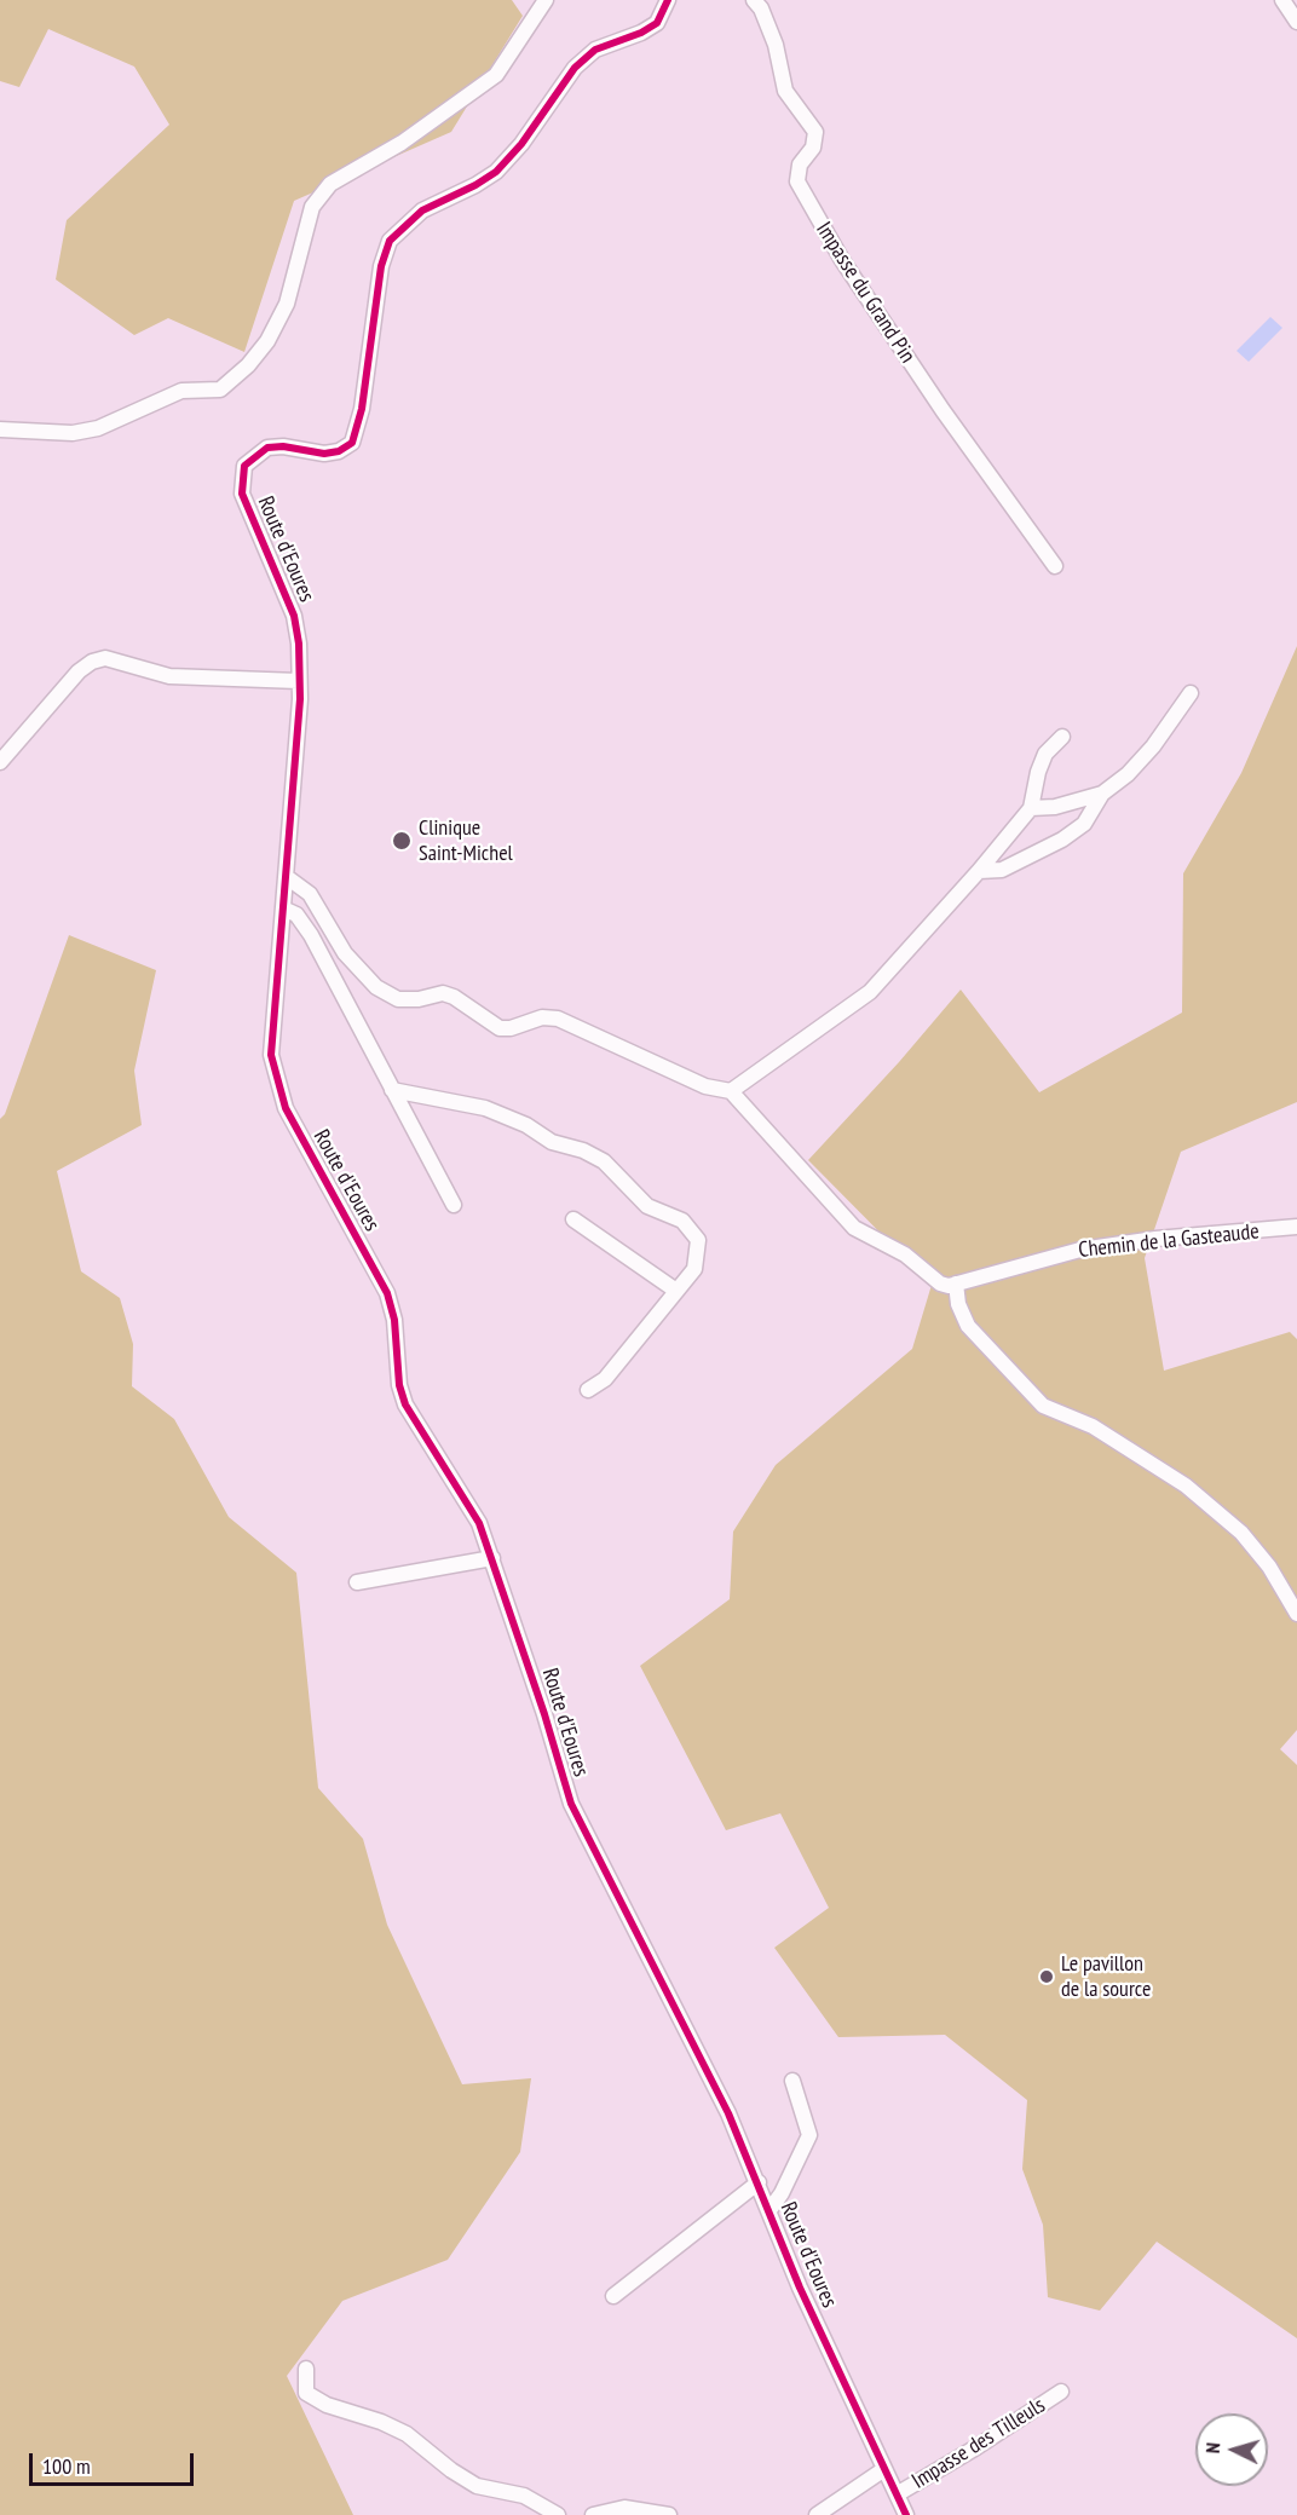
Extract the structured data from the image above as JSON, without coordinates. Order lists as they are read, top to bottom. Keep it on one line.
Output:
{"streets":{"street":["Impasse du Grand Pin","Route d'Eoures","Chemin de la Gasteaude","Impasse des Tilleuls"]},"crossings":[["Route d'Eoures","Impasse des Tilleuls"]],"places":["Clinique Saint-Michel","Le pavillon de la source"],"scale_bar":"100 m","north":"left"}
